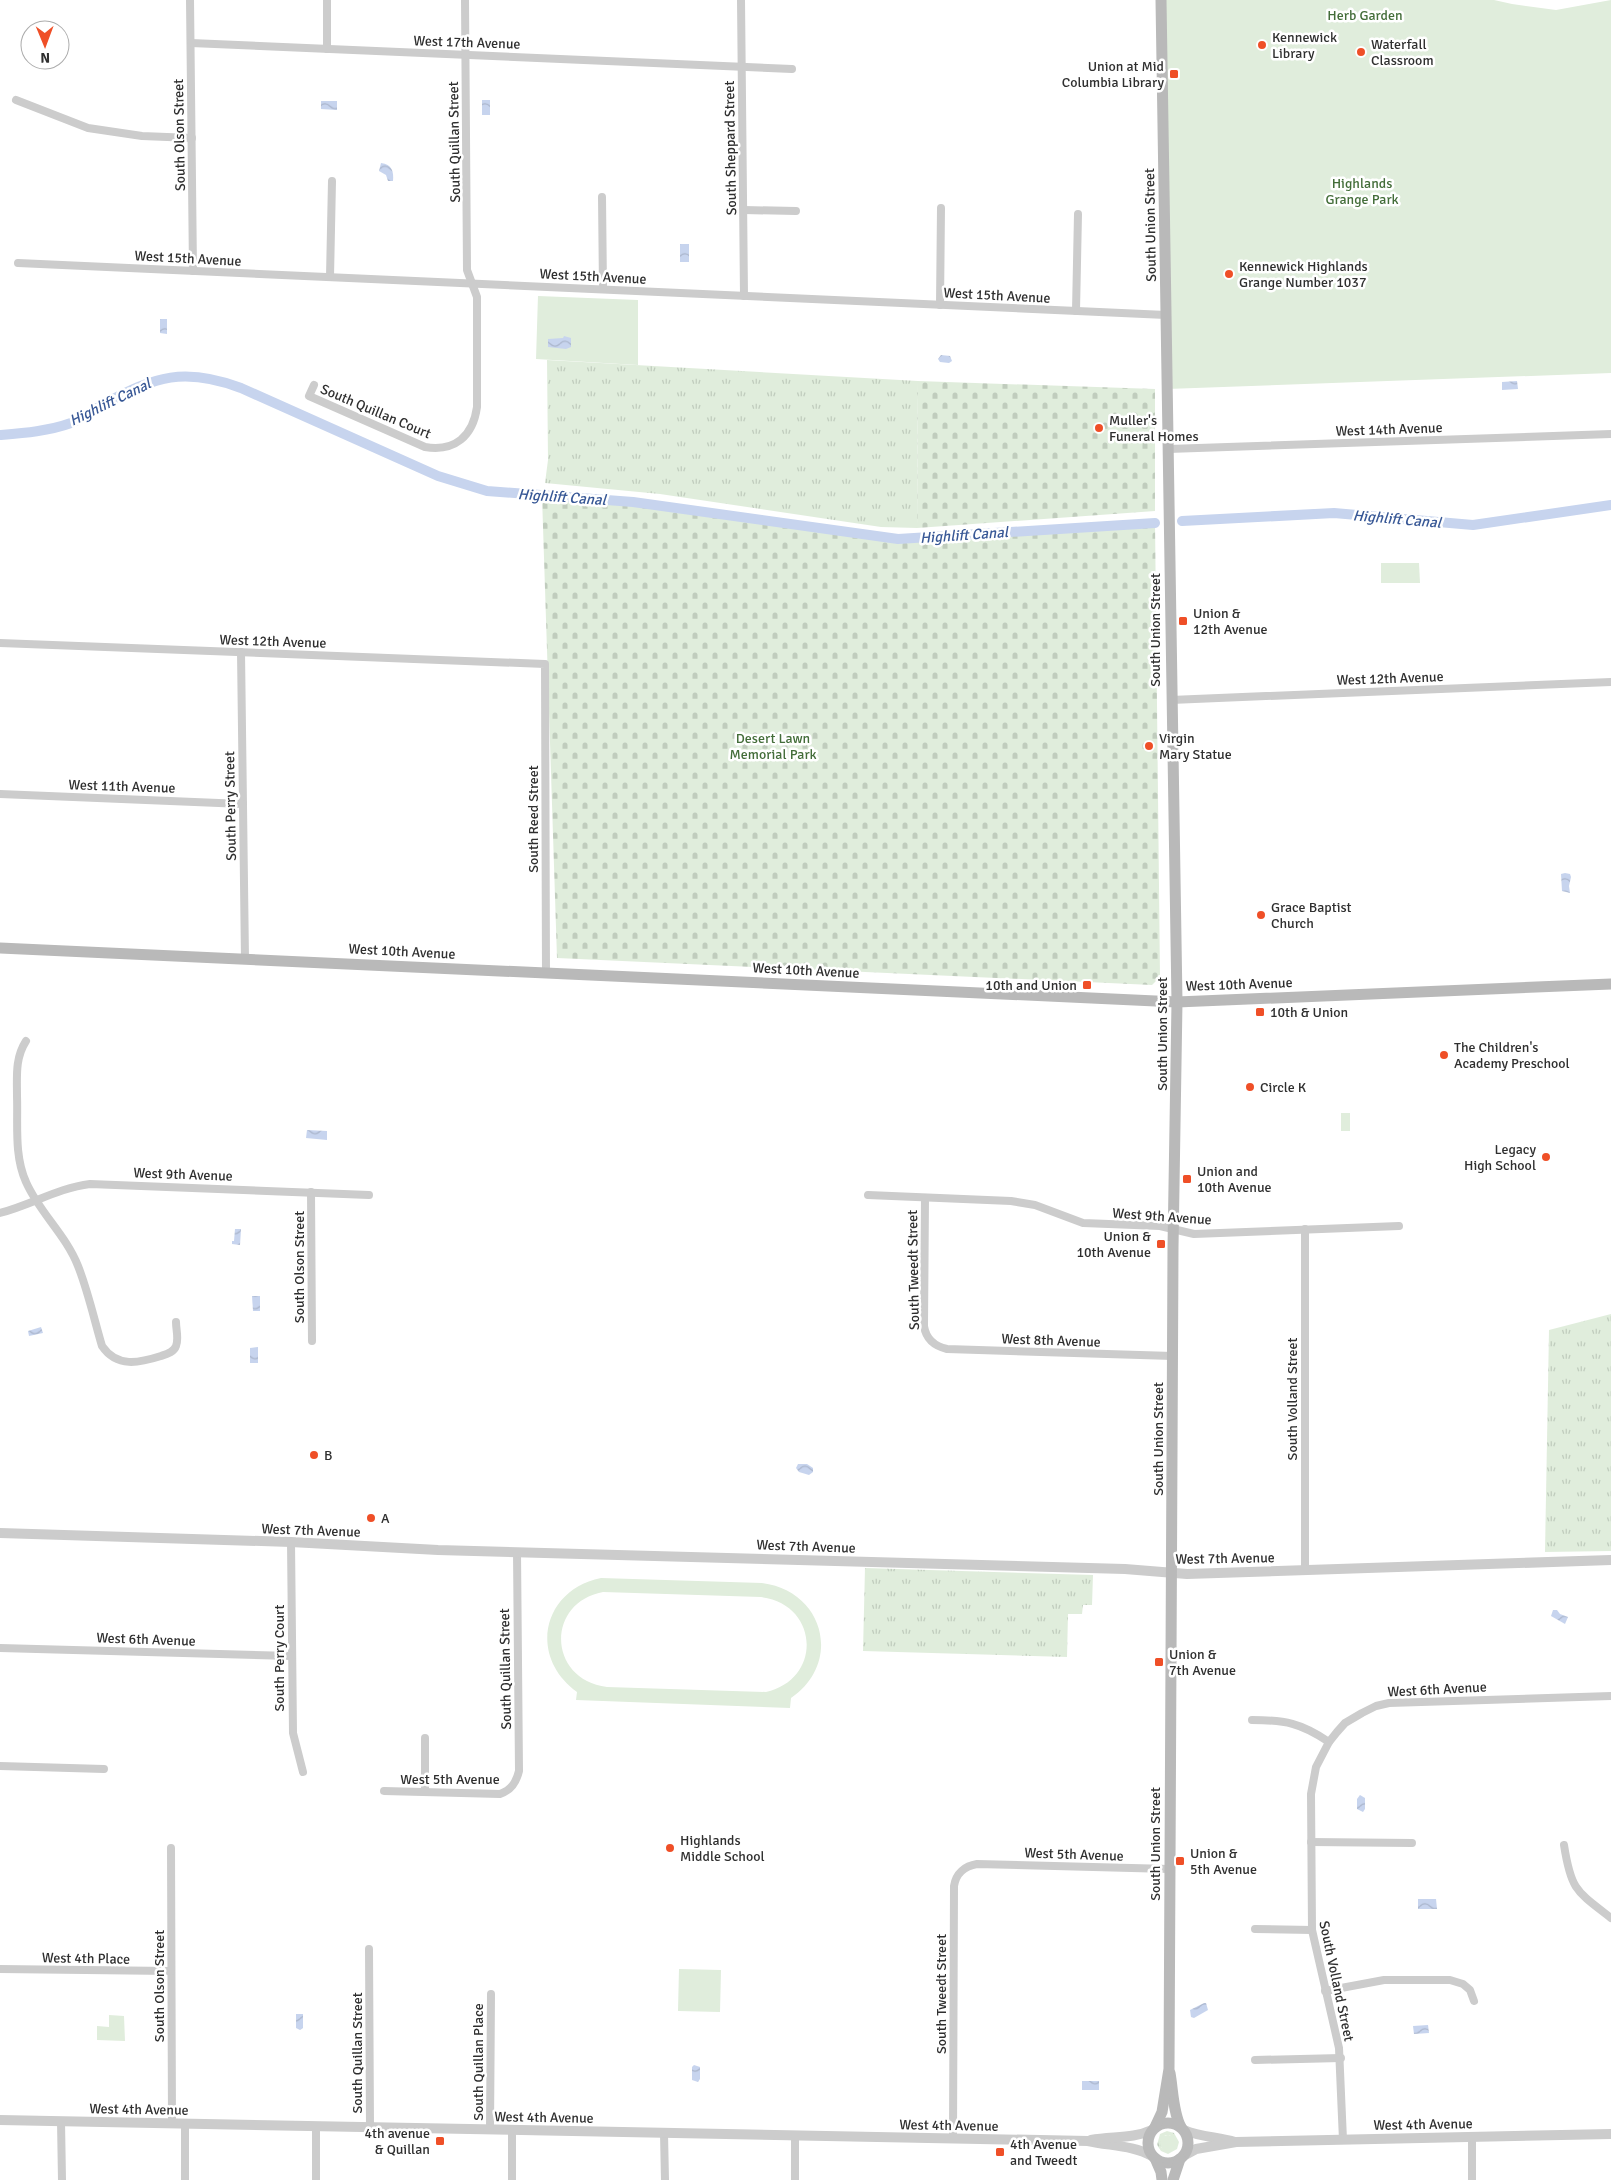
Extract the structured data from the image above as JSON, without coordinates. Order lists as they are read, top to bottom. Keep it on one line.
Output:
{"streets":{"main road":["South Union Street","West 10th Avenue"],"street":["West 17th Avenue","South Olson Street","South Quillan Street","South Sheppard Street","West 15th Avenue","South Quillan Court","West 14th Avenue","West 12th Avenue","West 11th Avenue","South Perry Street","South Reed Street","West 9th Avenue","South Tweedt Street","West 8th Avenue","South Volland Street","West 7th Avenue","West 6th Avenue","South Perry Court","West 5th Avenue","West 4th Place","South Quillan Place","West 4th Avenue"]},"crossings":[["West 17th Avenue","South Olson Street"],["West 17th Avenue","South Quillan Street"],["West 17th Avenue","South Sheppard Street"],["South Olson Street","West 15th Avenue"],["South Olson Street","West 9th Avenue"],["South Olson Street","West 4th Place"],["South Olson Street","West 4th Avenue"],["South Quillan Street","West 15th Avenue"],["South Quillan Street","South Quillan Court"],["South Quillan Street","West 7th Avenue"],["South Quillan Street","West 5th Avenue"],["South Quillan Street","West 4th Avenue"],["South Sheppard Street","West 15th Avenue"],["South Union Street","West 15th Avenue"],["South Union Street","West 14th Avenue"],["South Union Street","West 12th Avenue"],["South Union Street","West 10th Avenue"],["South Union Street","West 9th Avenue"],["South Union Street","West 8th Avenue"],["South Union Street","West 7th Avenue"],["South Union Street","West 5th Avenue"],["South Union Street","West 4th Avenue"],["West 15th Avenue","South Quillan Court"],["West 12th Avenue","South Perry Street"],["West 12th Avenue","South Reed Street"],["West 11th Avenue","South Perry Street"],["South Perry Street","West 10th Avenue"],["South Reed Street","West 10th Avenue"],["West 9th Avenue","South Tweedt Street"],["West 9th Avenue","South Volland Street"],["South Tweedt Street","West 8th Avenue"],["South Tweedt Street","West 5th Avenue"],["South Tweedt Street","West 4th Avenue"],["South Volland Street","West 7th Avenue"],["South Volland Street","West 6th Avenue"],["South Volland Street","West 4th Avenue"],["West 7th Avenue","South Perry Court"],["West 6th Avenue","South Perry Court"],["South Quillan Place","West 4th Avenue"]],"water":["Highlift Canal"],"parks":["Herb Garden","Highlands Grange Park","Desert Lawn Memorial Park"],"places":{"other":["Kennewick Library","Waterfall Classroom","Kennewick Highlands Grange Number 1037","Muller's Funeral Homes","Virgin Mary Statue","Grace Baptist Church","The Children's Academy Preschool","Circle K","Legacy High School","B","A","Highlands Middle School"],"transit":["Union at Mid Columbia Library","Union & 12th Avenue","10th and Union","10th & Union","Union and 10th Avenue","Union & 10th Avenue","Union & 7th Avenue","Union & 5th Avenue","4th avenue & Quillan","4th Avenue and Tweedt"]},"north":"bottom"}
